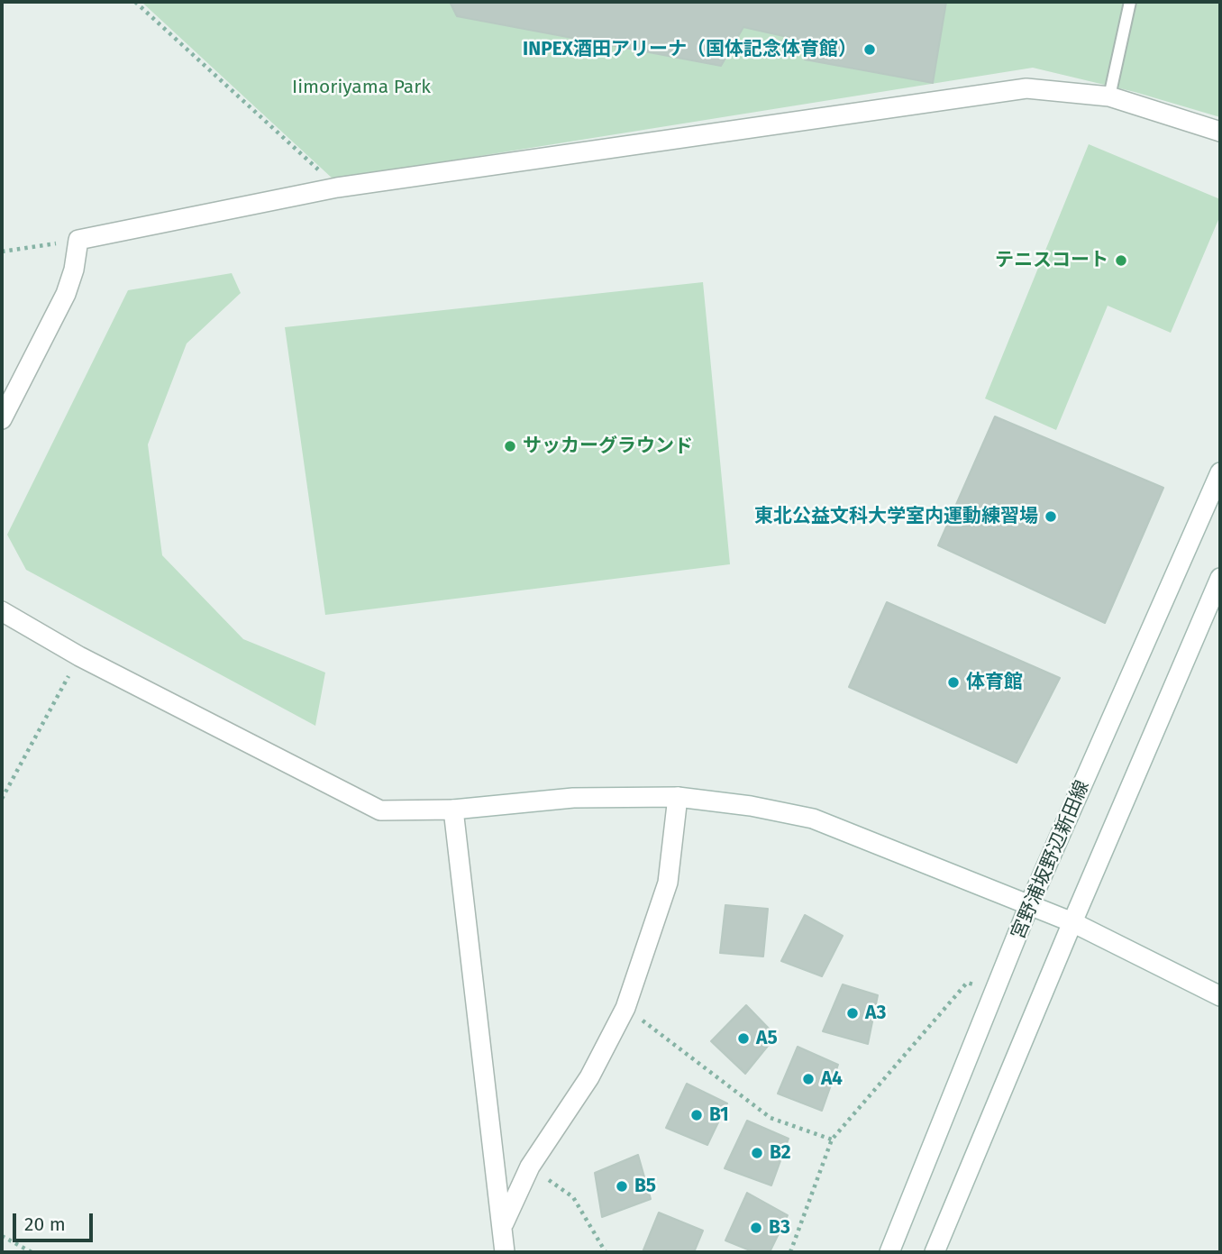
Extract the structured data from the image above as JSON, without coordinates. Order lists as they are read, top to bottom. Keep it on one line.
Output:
{"streets":{"street":["宮野浦坂野辺新田線"]},"parks":["Iimoriyama Park"],"places":["INPEX酒田アリーナ（国体記念体育館）","テニスコート","サッカーグラウンド","東北公益文科大学室内運動練習場","体育館","A3","A5","A4","B1","B2","B5","B3"],"scale_bar":"20 m"}
